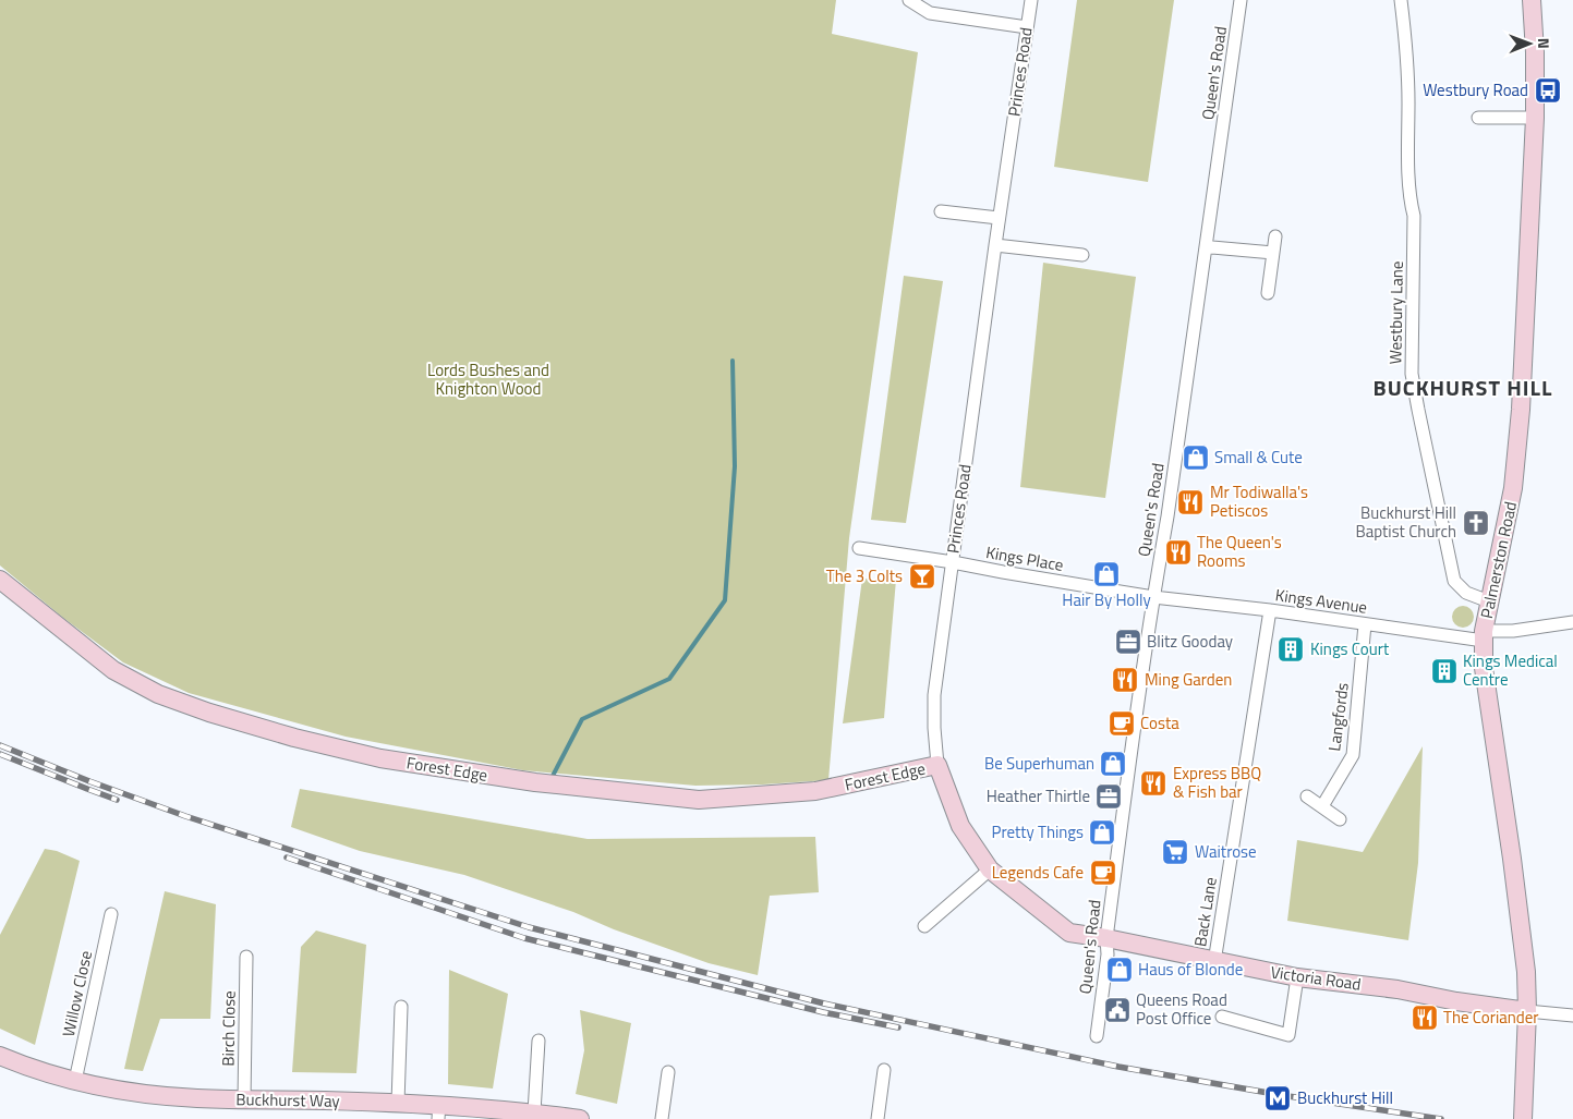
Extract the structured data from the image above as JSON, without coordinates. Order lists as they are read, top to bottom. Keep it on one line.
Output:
{"streets":{"street":["Princes Road","Queen's Road","Westbury Lane","Kings Place","Palmerston Road","Kings Avenue","Langfords","Forest Edge","Back Lane","Victoria Road","Willow Close","Birch Close","Buckhurst Way"]},"crossings":[["Princes Road","Queen's Road"],["Princes Road","Kings Place"],["Princes Road","Forest Edge"],["Princes Road","Victoria Road"],["Queen's Road","Kings Place"],["Queen's Road","Kings Avenue"],["Queen's Road","Victoria Road"],["Westbury Lane","Palmerston Road"],["Kings Place","Kings Avenue"],["Palmerston Road","Kings Avenue"],["Palmerston Road","Victoria Road"],["Kings Avenue","Langfords"],["Kings Avenue","Back Lane"],["Back Lane","Victoria Road"],["Willow Close","Buckhurst Way"],["Birch Close","Buckhurst Way"]],"districts":["BUCKHURST HILL"],"parks":["Lords Bushes and Knighton Wood"],"places":{"bus stop":["Westbury Road"],"shop":["Small & Cute","Hair By Holly","Be Superhuman","Pretty Things","Haus of Blonde"],"restaurant":["Mr Todiwalla's Petiscos","The Queen's Rooms","Ming Garden","Express BBQ & Fish bar","The Coriander"],"church":["Buckhurst Hill Baptist Church"],"bar":["The 3 Colts"],"office":["Blitz Gooday","Heather Thirtle"],"building":["Kings Court","Kings Medical Centre"],"cafe":["Costa","Legends Cafe"],"supermarket":["Waitrose"],"public building":["Queens Road Post Office"],"metro station":["Buckhurst Hill"]},"north":"right"}
